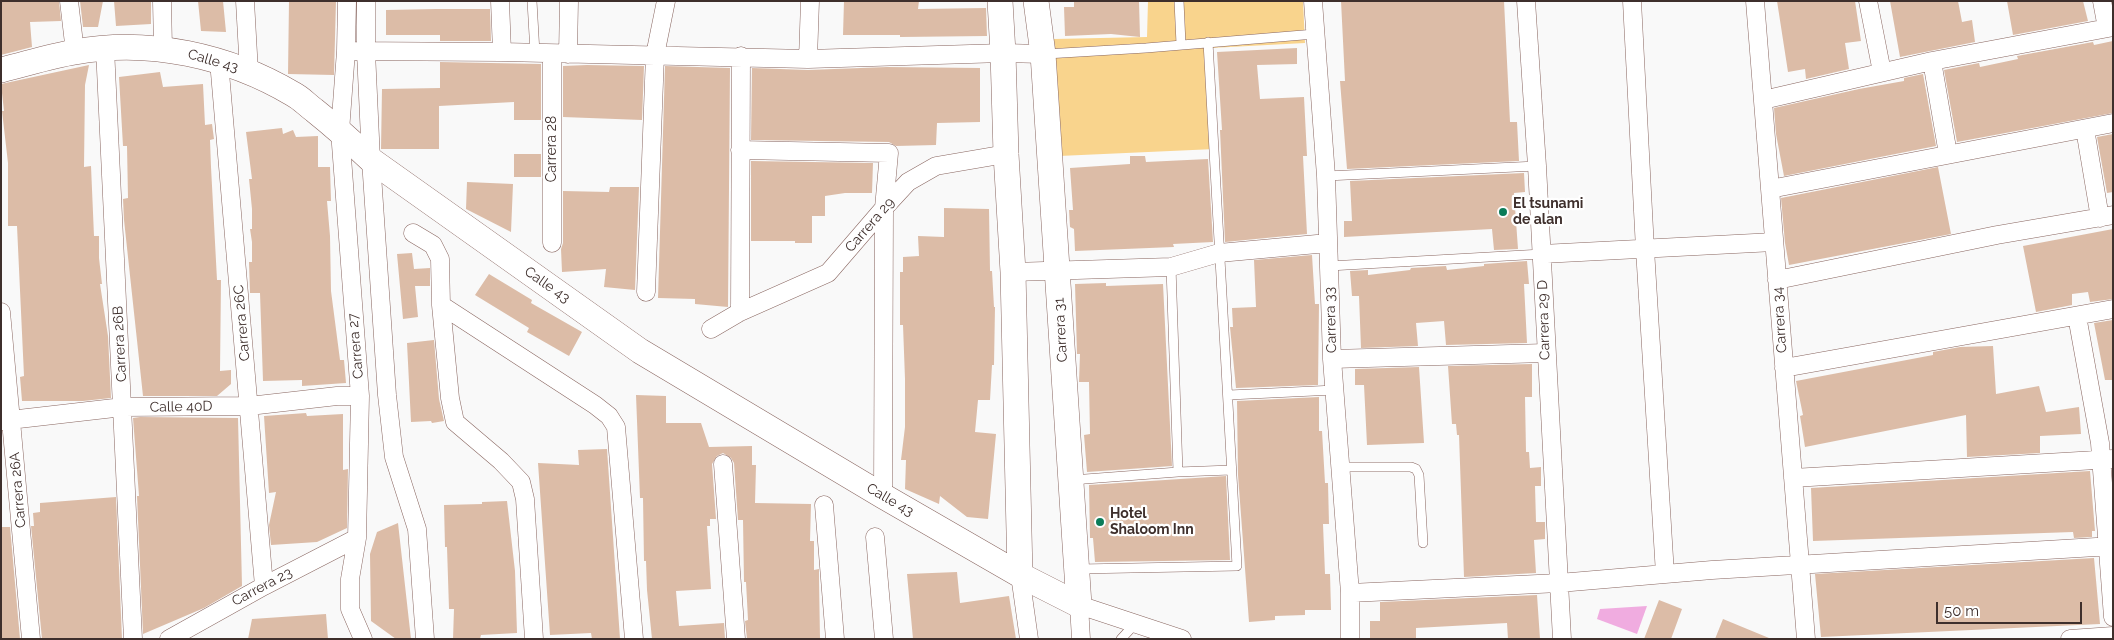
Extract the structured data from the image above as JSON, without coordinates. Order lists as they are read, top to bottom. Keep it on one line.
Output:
{"streets":{"street":["Calle 43","Carrera 28","Carrera 29","Carrera 33","Carrera 29 D","Carrera 34","Carrera 26C","Carrera 31","Carrera 26B","Carrera 27","Calle 40D","Carrera 26A","Carrera 23"]},"crossings":[["Calle 43","Carrera 26C"],["Calle 43","Carrera 31"],["Calle 43","Carrera 26B"],["Calle 43","Carrera 27"],["Carrera 26C","Calle 40D"],["Carrera 26C","Carrera 23"],["Carrera 26B","Calle 40D"],["Carrera 27","Calle 40D"],["Carrera 27","Carrera 23"],["Calle 40D","Carrera 26A"]],"places":["El tsunami de alan","Hotel Shaloom Inn"],"scale_bar":"50 m"}
